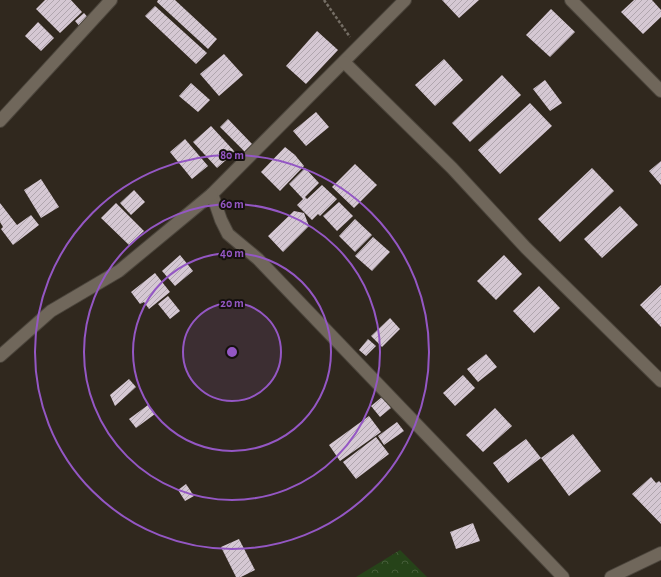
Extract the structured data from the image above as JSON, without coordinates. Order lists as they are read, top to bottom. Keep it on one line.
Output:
{"rings":["80 m","60 m","40 m","20 m"]}
